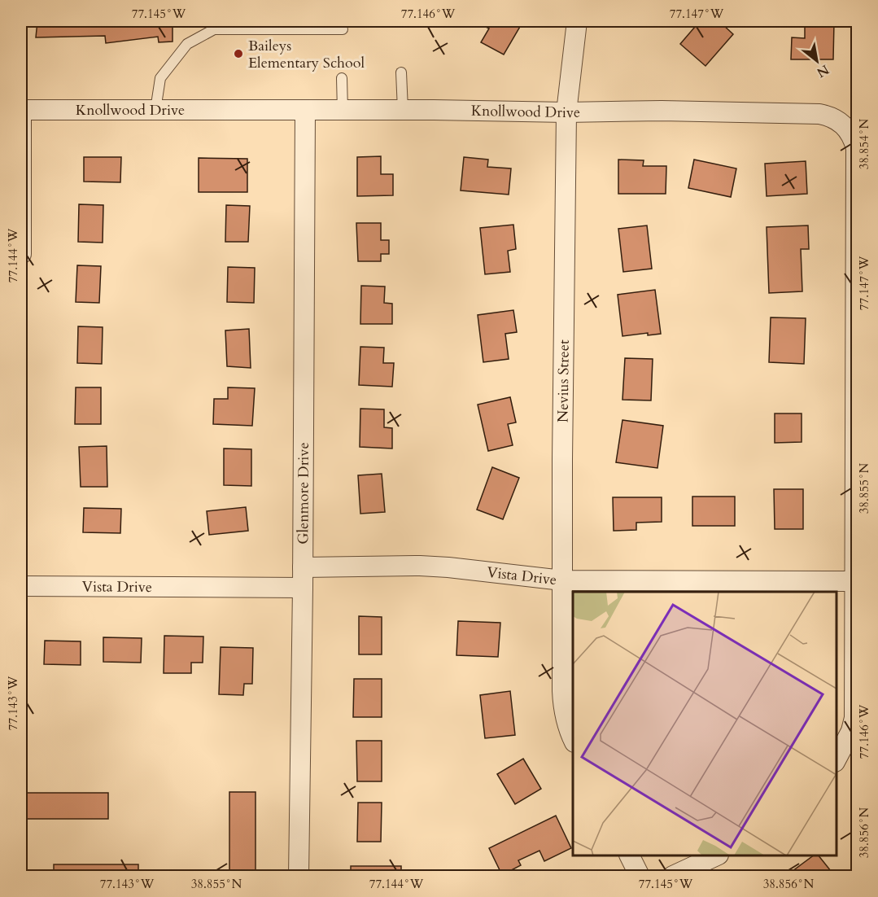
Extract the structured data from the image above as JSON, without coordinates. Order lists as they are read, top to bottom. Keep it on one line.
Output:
{"streets":{"street":["Knollwood Drive","Nevius Street","Glenmore Drive","Vista Drive"]},"crossings":[["Knollwood Drive","Nevius Street"],["Knollwood Drive","Glenmore Drive"],["Knollwood Drive","Vista Drive"],["Nevius Street","Vista Drive"],["Glenmore Drive","Vista Drive"]],"places":["Baileys Elementary School"],"north":"bottom right","coordinates":["77.145°W","77.146°W","77.147°W","38.854°N","77.144°W","38.855°N","77.143°W","38.856°N"]}
